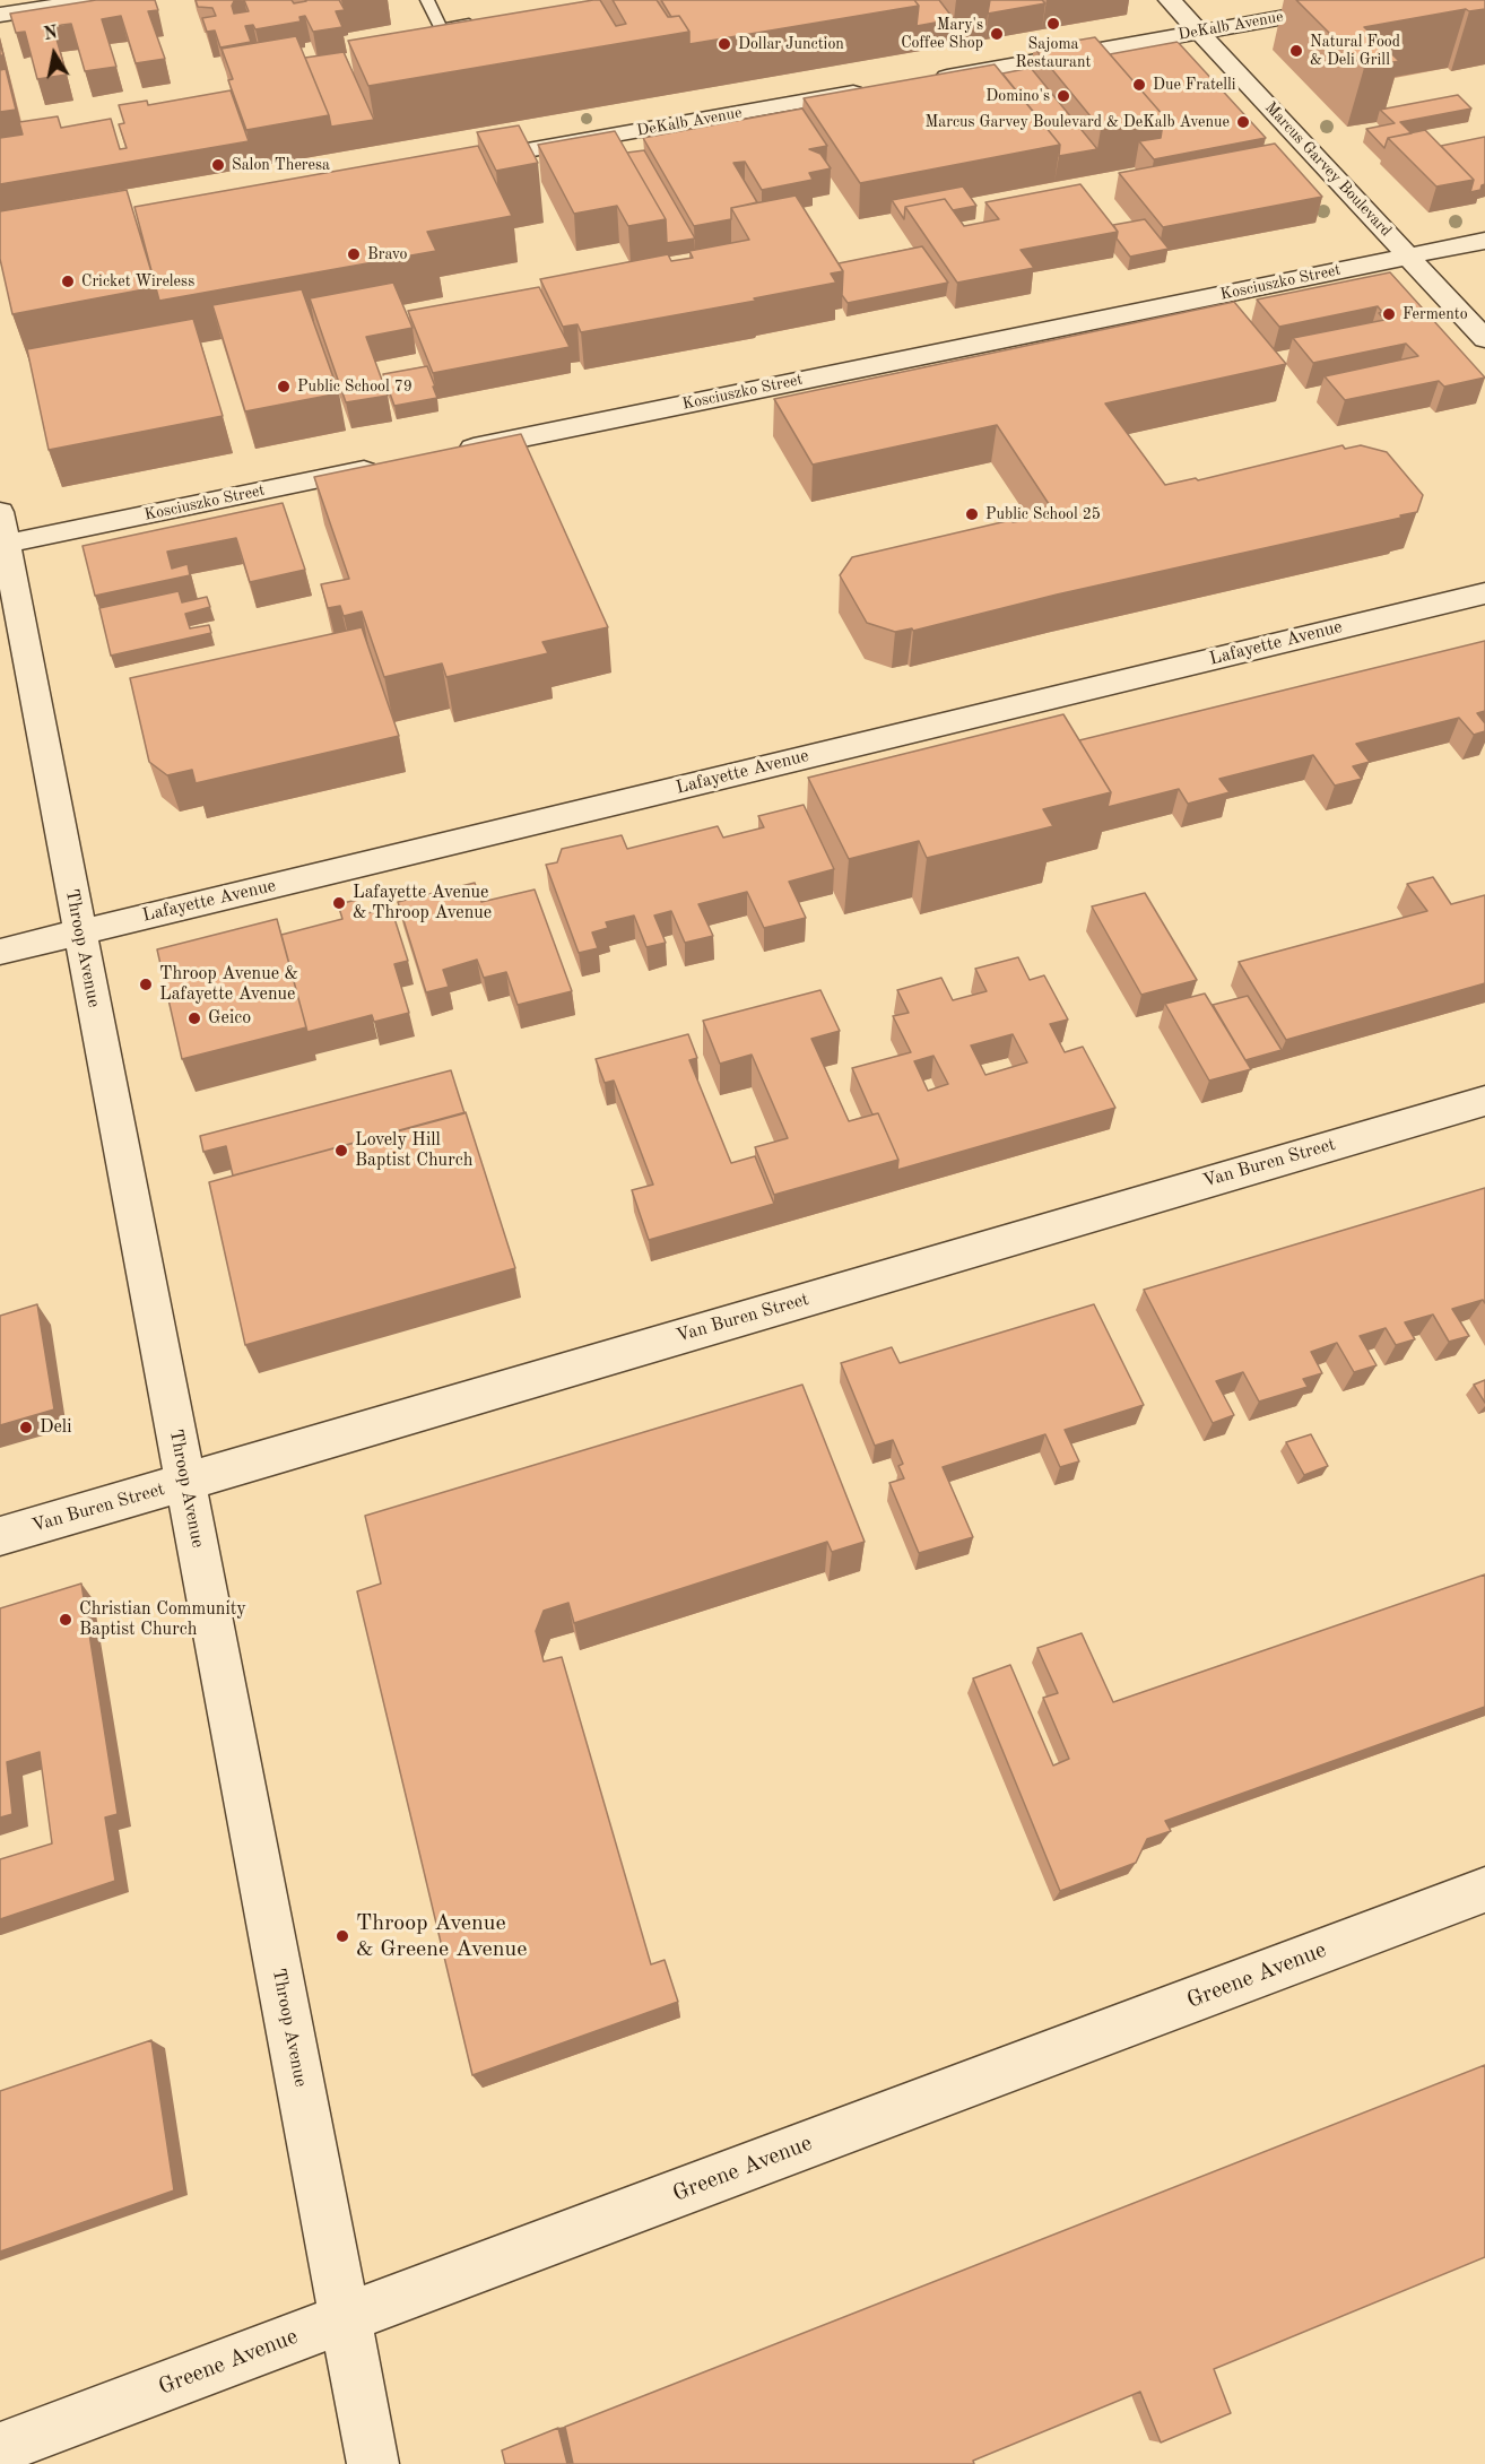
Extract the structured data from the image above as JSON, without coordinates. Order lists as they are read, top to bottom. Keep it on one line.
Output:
{"streets":{"street":["DeKalb Avenue","Marcus Garvey Boulevard","Kosciuszko Street","Lafayette Avenue","Throop Avenue","Van Buren Street","Greene Avenue"]},"crossings":[["DeKalb Avenue","Marcus Garvey Boulevard"],["Marcus Garvey Boulevard","Kosciuszko Street"],["Kosciuszko Street","Throop Avenue"],["Lafayette Avenue","Throop Avenue"],["Throop Avenue","Van Buren Street"],["Throop Avenue","Greene Avenue"]],"places":["Sajoma Restaurant","Mary's Coffee Shop","Dollar Junction","Natural Food & Deli Grill","Due Fratelli","Domino's","Marcus Garvey Boulevard & DeKalb Avenue","Salon Theresa","Bravo","Cricket Wireless","Fermento","Public School 79","Public School 25","Lafayette Avenue & Throop Avenue","Throop Avenue & Lafayette Avenue","Geico","Lovely Hill Baptist Church","Deli","Christian Community Baptist Church","Throop Avenue & Greene Avenue"],"north":"top"}
